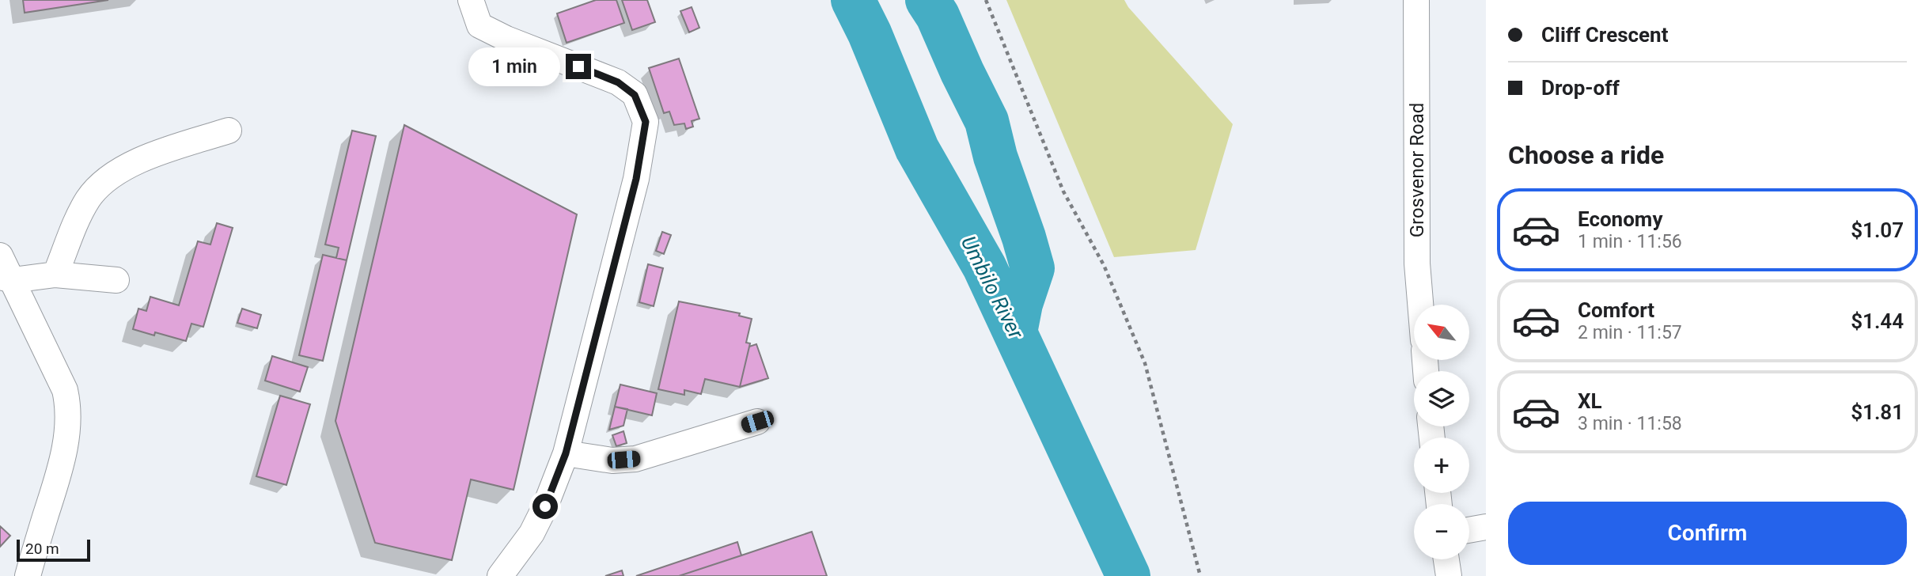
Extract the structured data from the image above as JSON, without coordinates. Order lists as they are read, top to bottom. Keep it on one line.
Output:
{"streets":{"street":["Grosvenor Road"]},"water":["Umbilo River"],"scale_bar":"20 m","north":"top left","page":{"banner":["Cliff Crescent","Drop-off"],"bubble":"1 min","heading":"Choose a ride","list":[{"name":"Economy","note":"1 min · 11:56","value":"$1.07"},{"name":"Comfort","note":"2 min · 11:57","value":"$1.44"},{"name":"XL","note":"3 min · 11:58","value":"$1.81"}],"map_buttons":["+","−"],"buttons":"Confirm","scale":"20 m"}}
